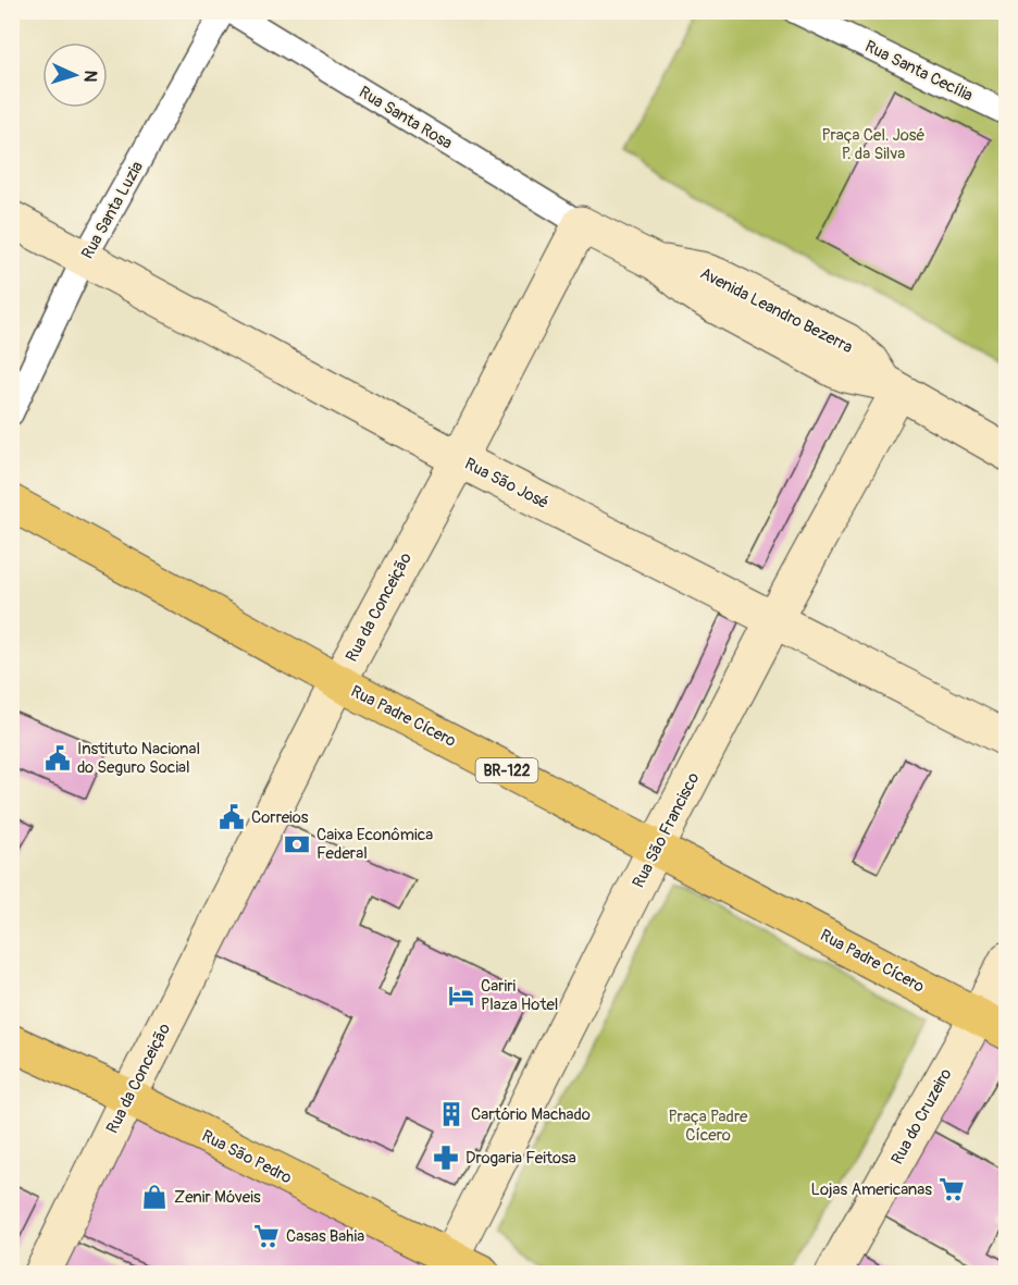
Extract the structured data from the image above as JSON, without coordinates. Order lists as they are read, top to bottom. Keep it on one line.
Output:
{"streets":{"highway":["Rua Padre Cícero","BR-122","Rua São Pedro"],"street":["Rua Santa Cecília","Rua Santa Rosa","Rua Santa Luzia","Avenida Leandro Bezerra","Rua São José","Rua da Conceição","Rua São Francisco","Rua do Cruzeiro"]},"crossings":[["Rua Santa Rosa","Avenida Leandro Bezerra"],["Rua Santa Rosa","Rua da Conceição"],["Rua Santa Luzia","Rua São José"],["Avenida Leandro Bezerra","Rua da Conceição"],["Avenida Leandro Bezerra","Rua São Francisco"],["Rua São José","Rua da Conceição"],["Rua São José","Rua São Francisco"],["Rua da Conceição","Rua Padre Cícero"],["Rua da Conceição","Rua São Pedro"],["Rua Padre Cícero","Rua São Francisco"],["Rua Padre Cícero","Rua do Cruzeiro"],["Rua São Francisco","Rua São Pedro"]],"parks":["Praça Cel. José P. da Silva","Praça Padre Cícero"],"places":{"public building":["Instituto Nacional do Seguro Social","Correios"],"bank":["Caixa Econômica Federal"],"hotel":["Cariri Plaza Hotel"],"building":["Cartório Machado"],"pharmacy":["Drogaria Feitosa"],"supermarket":["Lojas Americanas","Casas Bahia"],"shop":["Zenir Móveis"]},"north":"right"}
